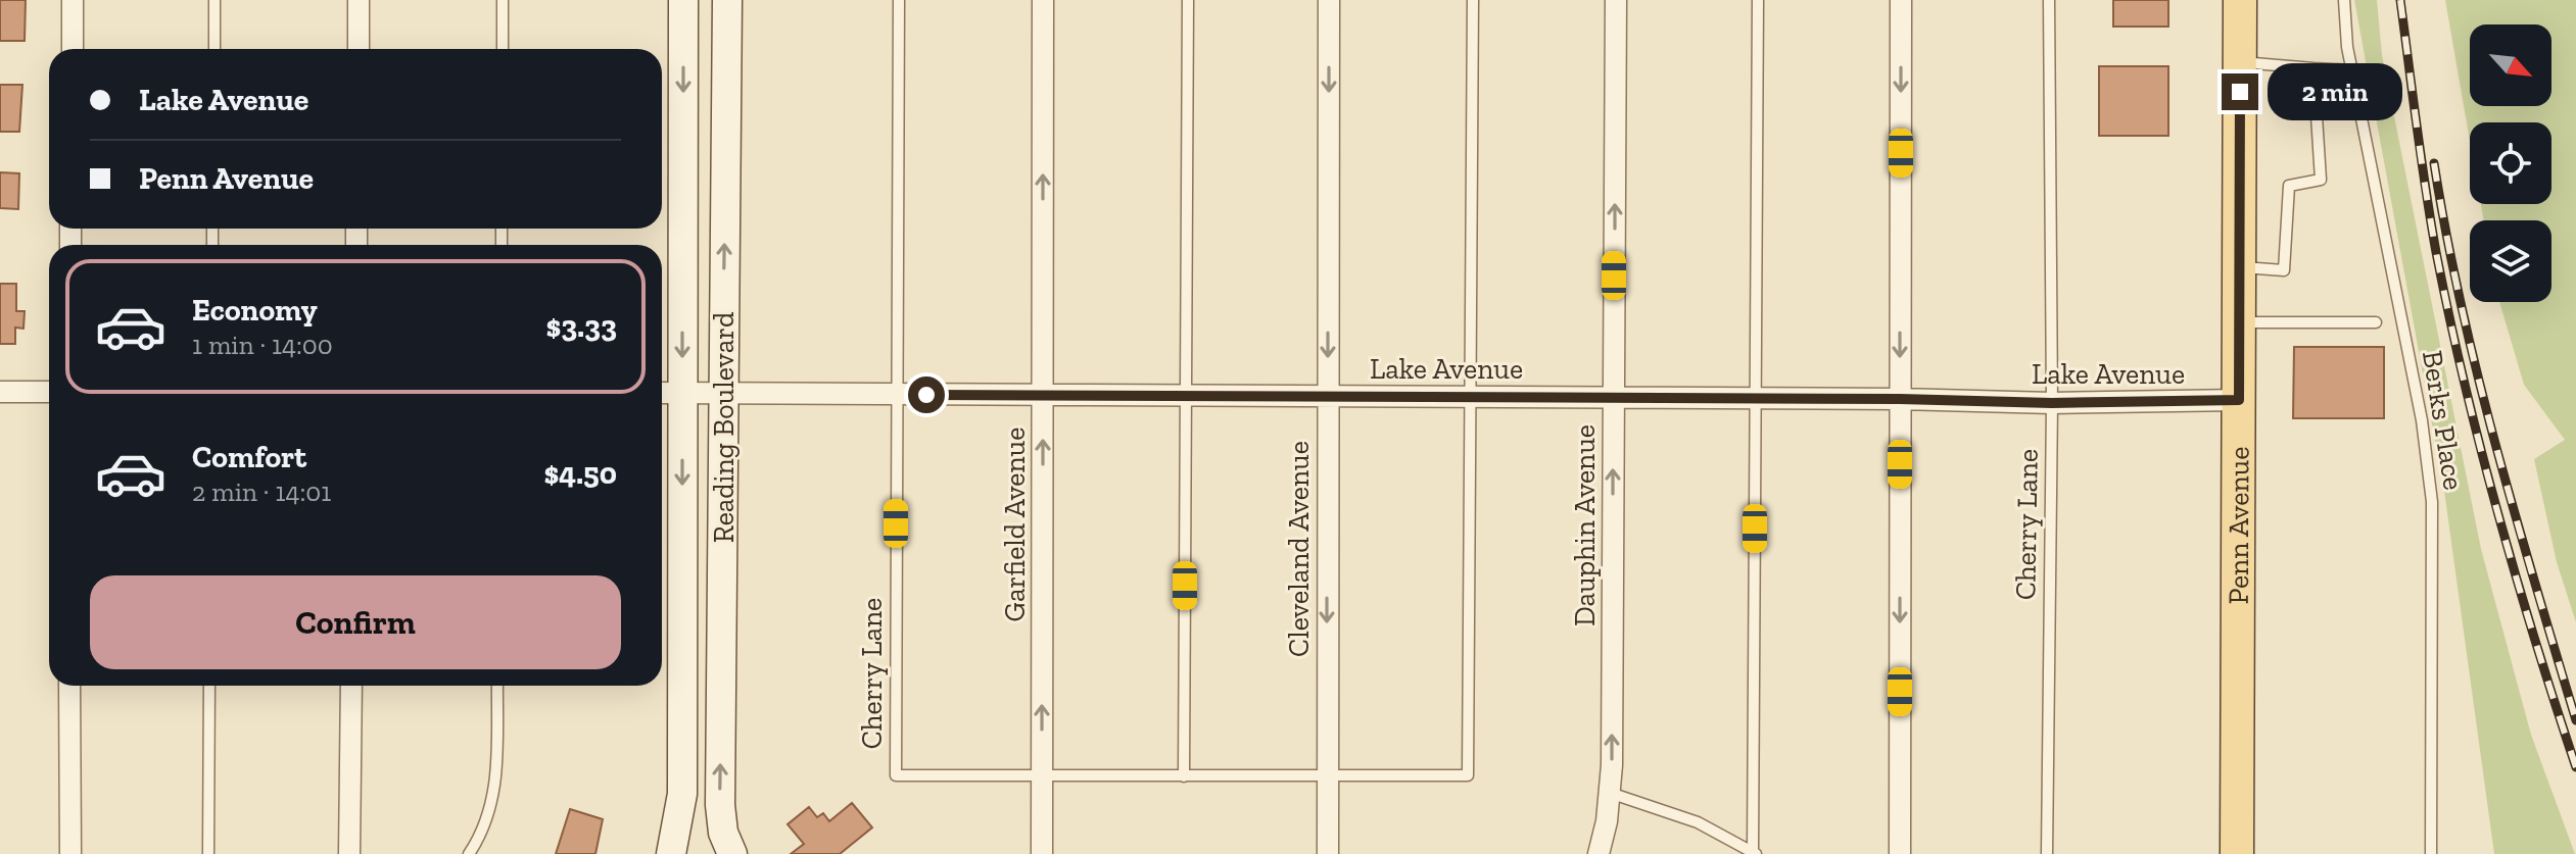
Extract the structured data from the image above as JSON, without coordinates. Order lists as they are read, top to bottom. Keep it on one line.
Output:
{"streets":{"main road":["Penn Avenue"],"street":["Lake Avenue","Reading Boulevard","Garfield Avenue","Dauphin Avenue","Cleveland Avenue"],"lane":["Berks Place","Cherry Lane"]},"crossings":[["Lake Avenue","Reading Boulevard"],["Lake Avenue","Garfield Avenue"],["Lake Avenue","Cherry Lane"],["Lake Avenue","Penn Avenue"],["Lake Avenue","Dauphin Avenue"],["Lake Avenue","Cleveland Avenue"],["Garfield Avenue","Cherry Lane"],["Cherry Lane","Cleveland Avenue"]],"one_way":["Garfield Avenue","Dauphin Avenue","Cleveland Avenue"],"north":"bottom right","page":{"banner":["Lake Avenue","Penn Avenue"],"bubble":"2 min","list":[{"name":"Economy","note":"1 min · 14:00","value":"$3.33"},{"name":"Comfort","note":"2 min · 14:01","value":"$4.50"}],"buttons":"Confirm"}}
